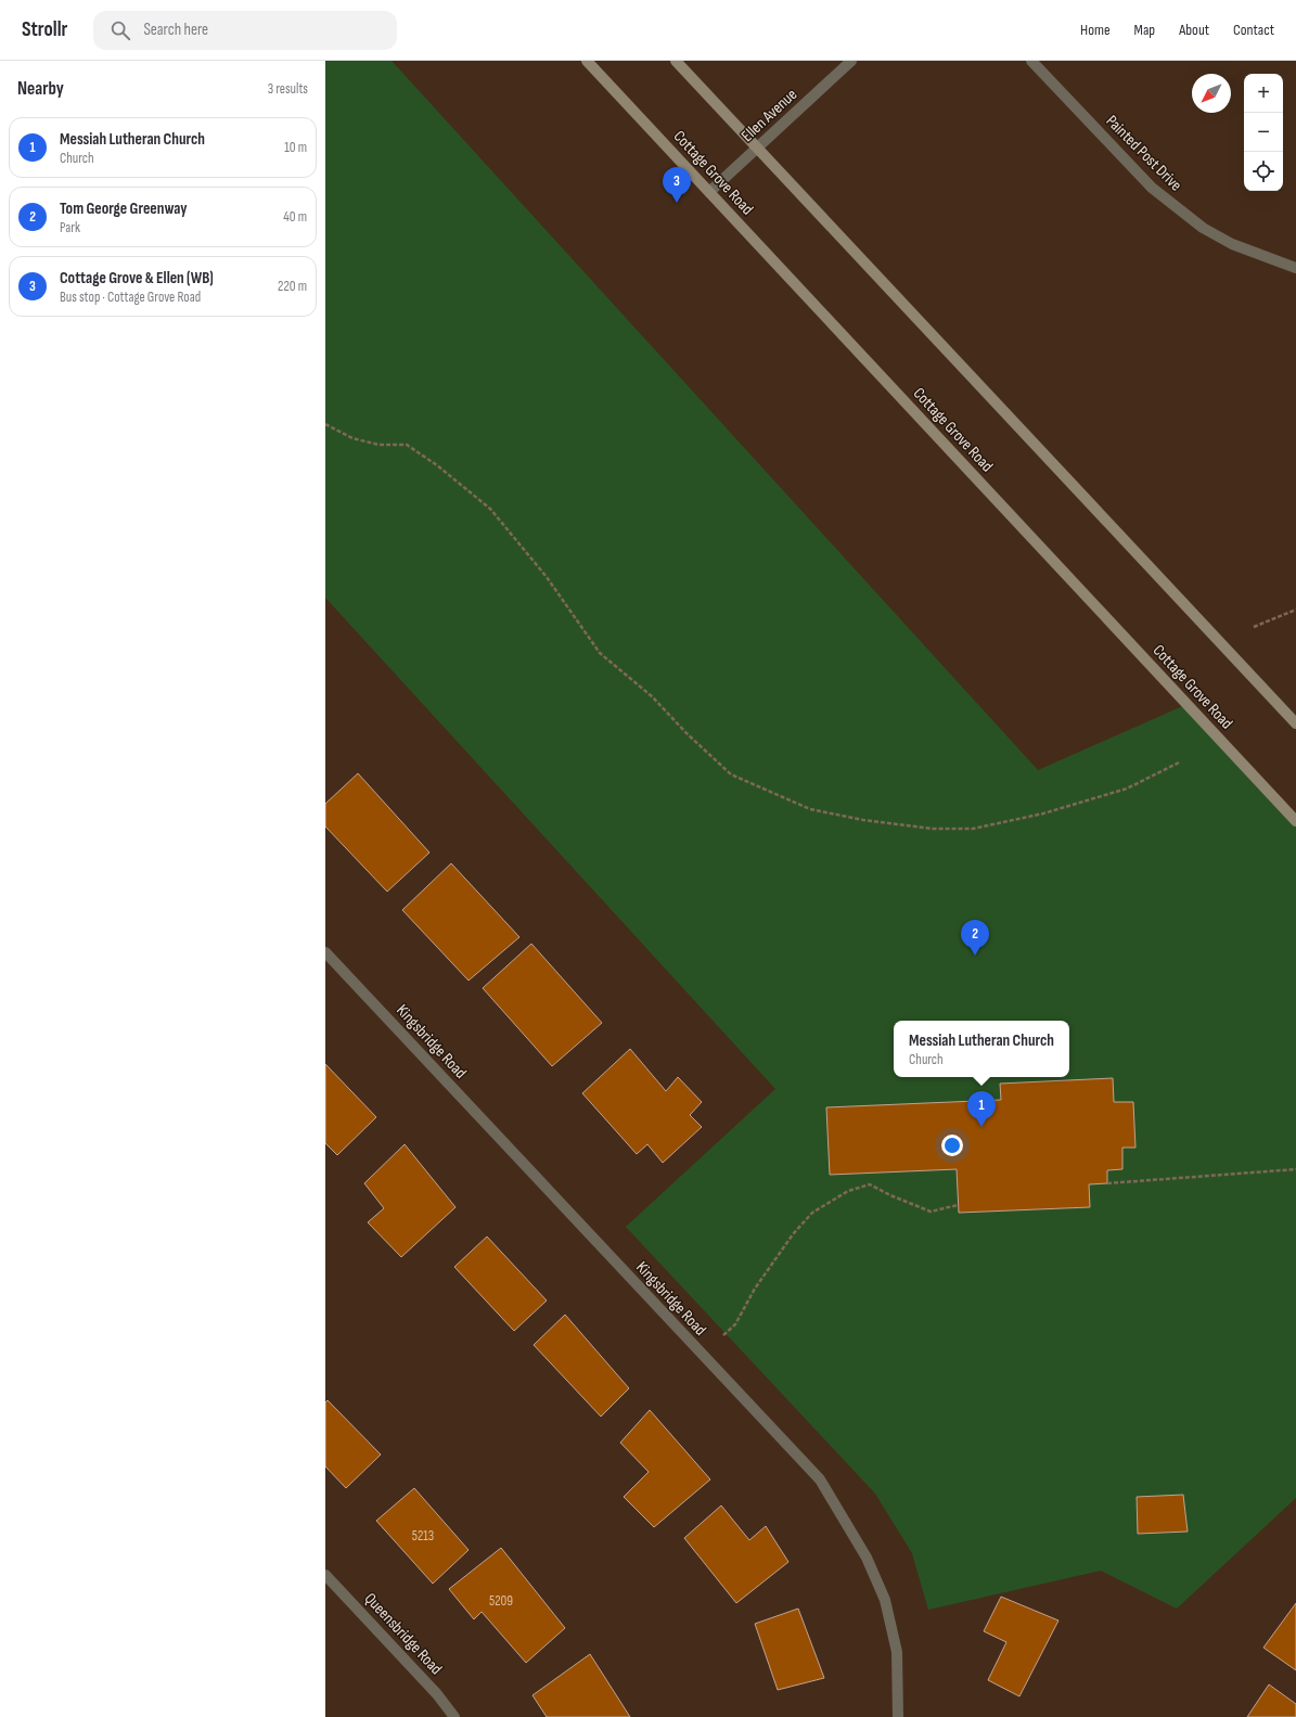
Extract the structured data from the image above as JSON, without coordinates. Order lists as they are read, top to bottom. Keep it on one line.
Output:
{"streets":{"main road":["Cottage Grove Road"],"street":["Ellen Avenue","Painted Post Drive","Kingsbridge Road","Queensbridge Road"]},"crossings":[["Ellen Avenue","Cottage Grove Road"]],"house_numbers":["5213","5209"],"north":"bottom left","page":{"header":"Strollr","search":"Search here","nav":["Home","Map","About","Contact"],"heading":["Nearby","3 results"],"map_buttons":["+","−"],"list":[{"mark":"1","name":"Messiah Lutheran Church","note":"Church","value":"10 m"},{"mark":"2","name":"Tom George Greenway","note":"Park","value":"40 m"},{"mark":"3","name":"Cottage Grove & Ellen (WB)","note":"Bus stop · Cottage Grove Road","value":"220 m"}],"pins":["3","2","1"],"popup":["Messiah Lutheran Church","Church"]}}
